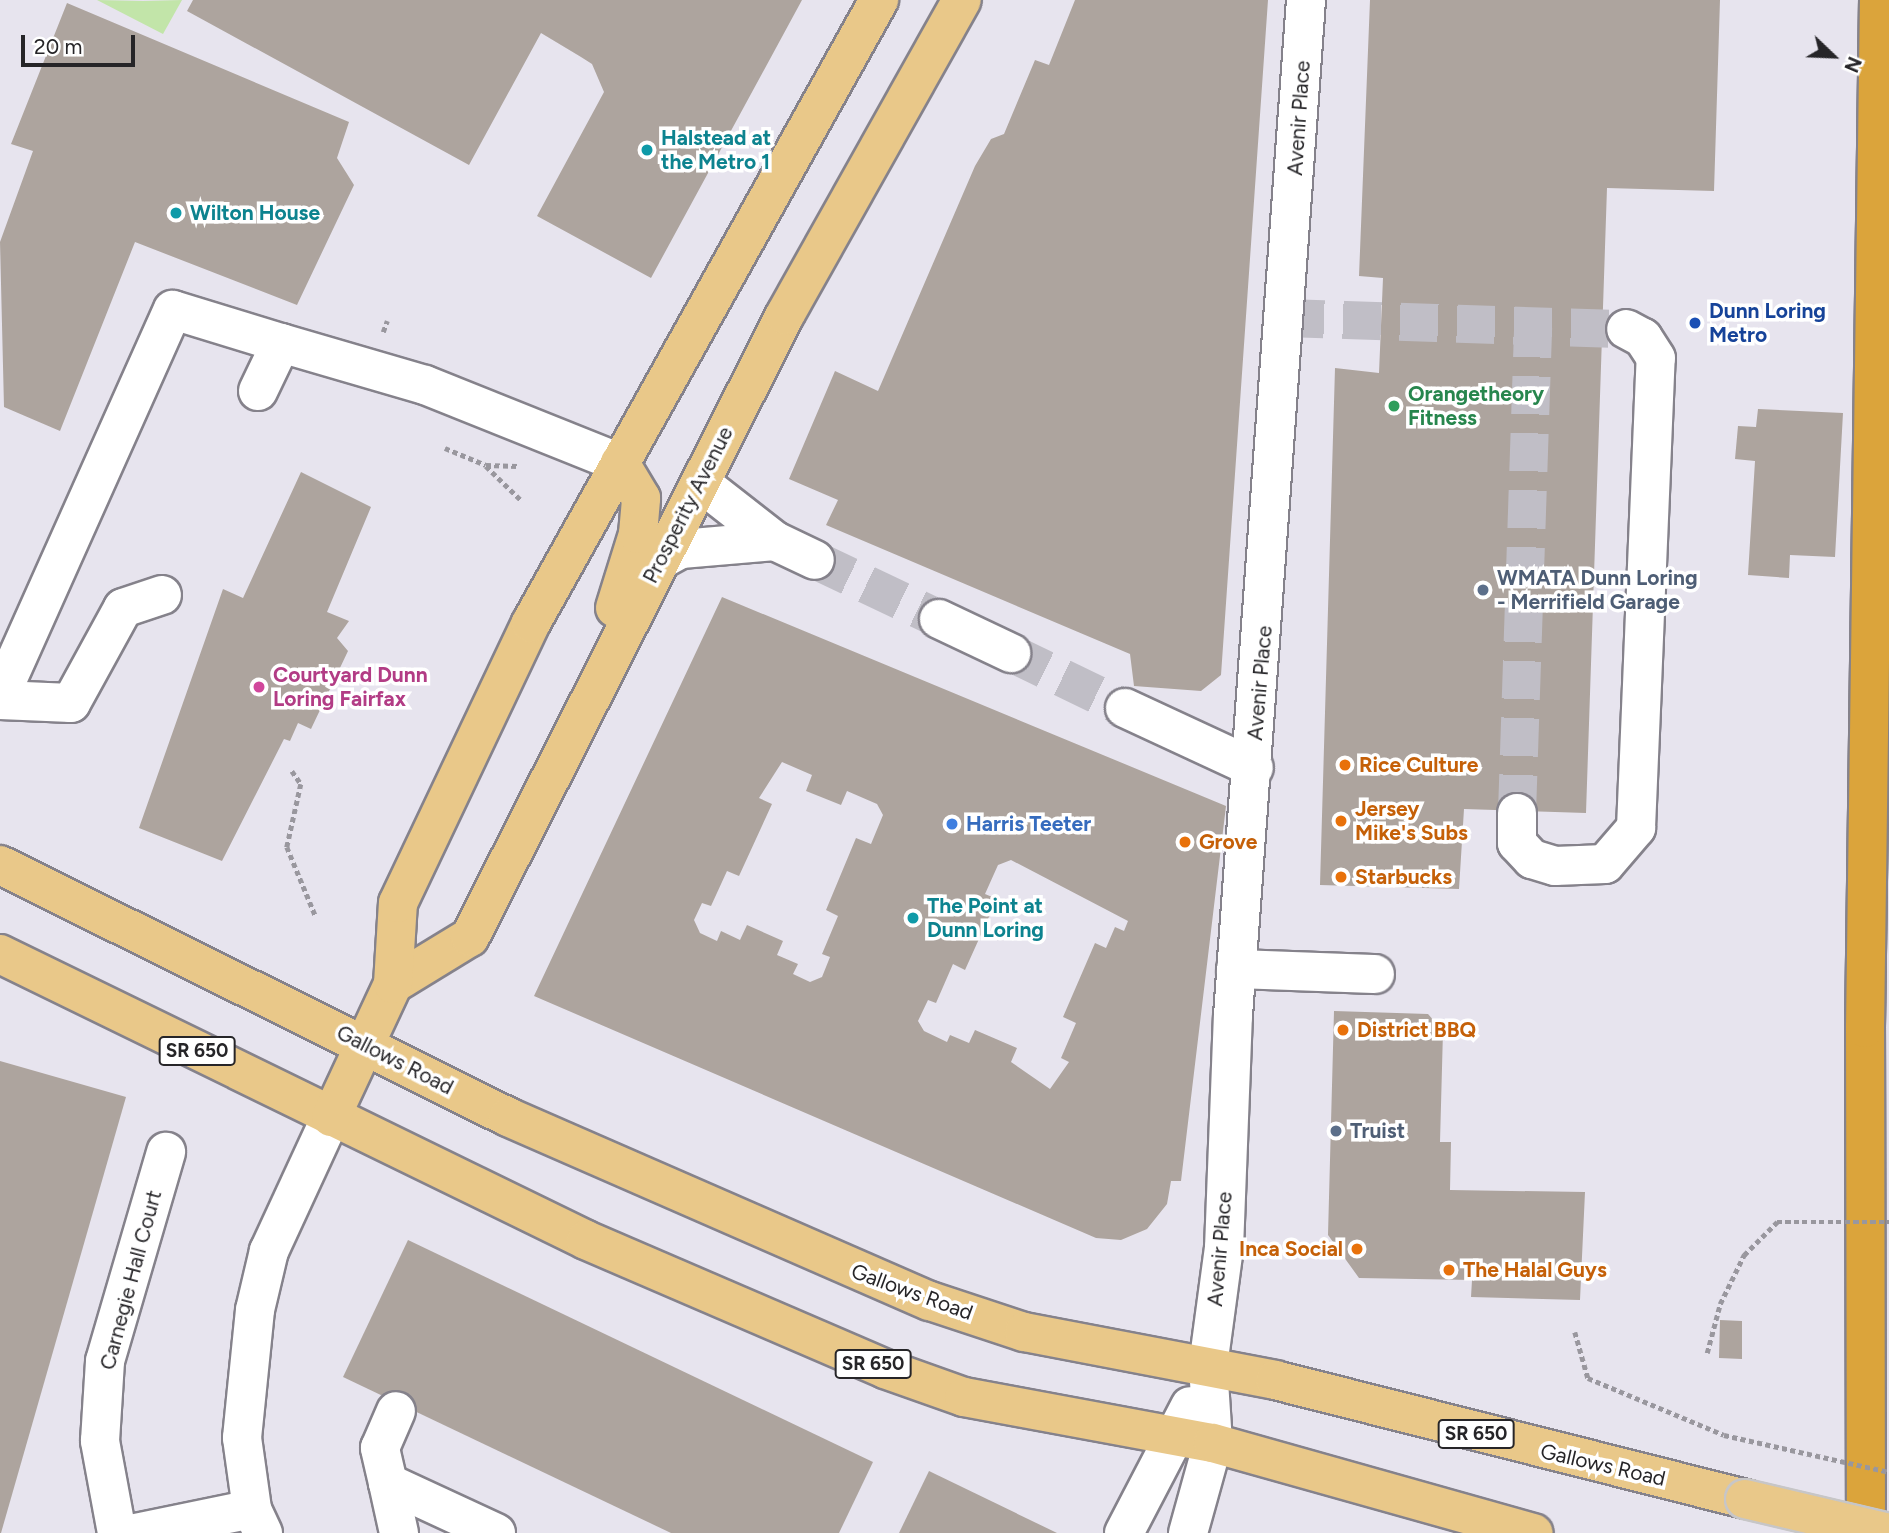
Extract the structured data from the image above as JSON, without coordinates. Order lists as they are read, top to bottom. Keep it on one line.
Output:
{"streets":{"main road":["Prosperity Avenue","SR 650","Gallows Road"],"street":["Avenir Place","Carnegie Hall Court"]},"crossings":[["Avenir Place","SR 650"],["Avenir Place","Gallows Road"]],"places":["Halstead at the Metro 1","Wilton House","Dunn Loring Metro","Orangetheory Fitness","WMATA Dunn Loring - Merrifield Garage","Courtyard Dunn Loring Fairfax","Rice Culture","Jersey Mike's Subs","Harris Teeter","Grove","Starbucks","The Point at Dunn Loring","District BBQ","Truist","Inca Social","The Halal Guys"],"scale_bar":"20 m","north":"bottom right"}
